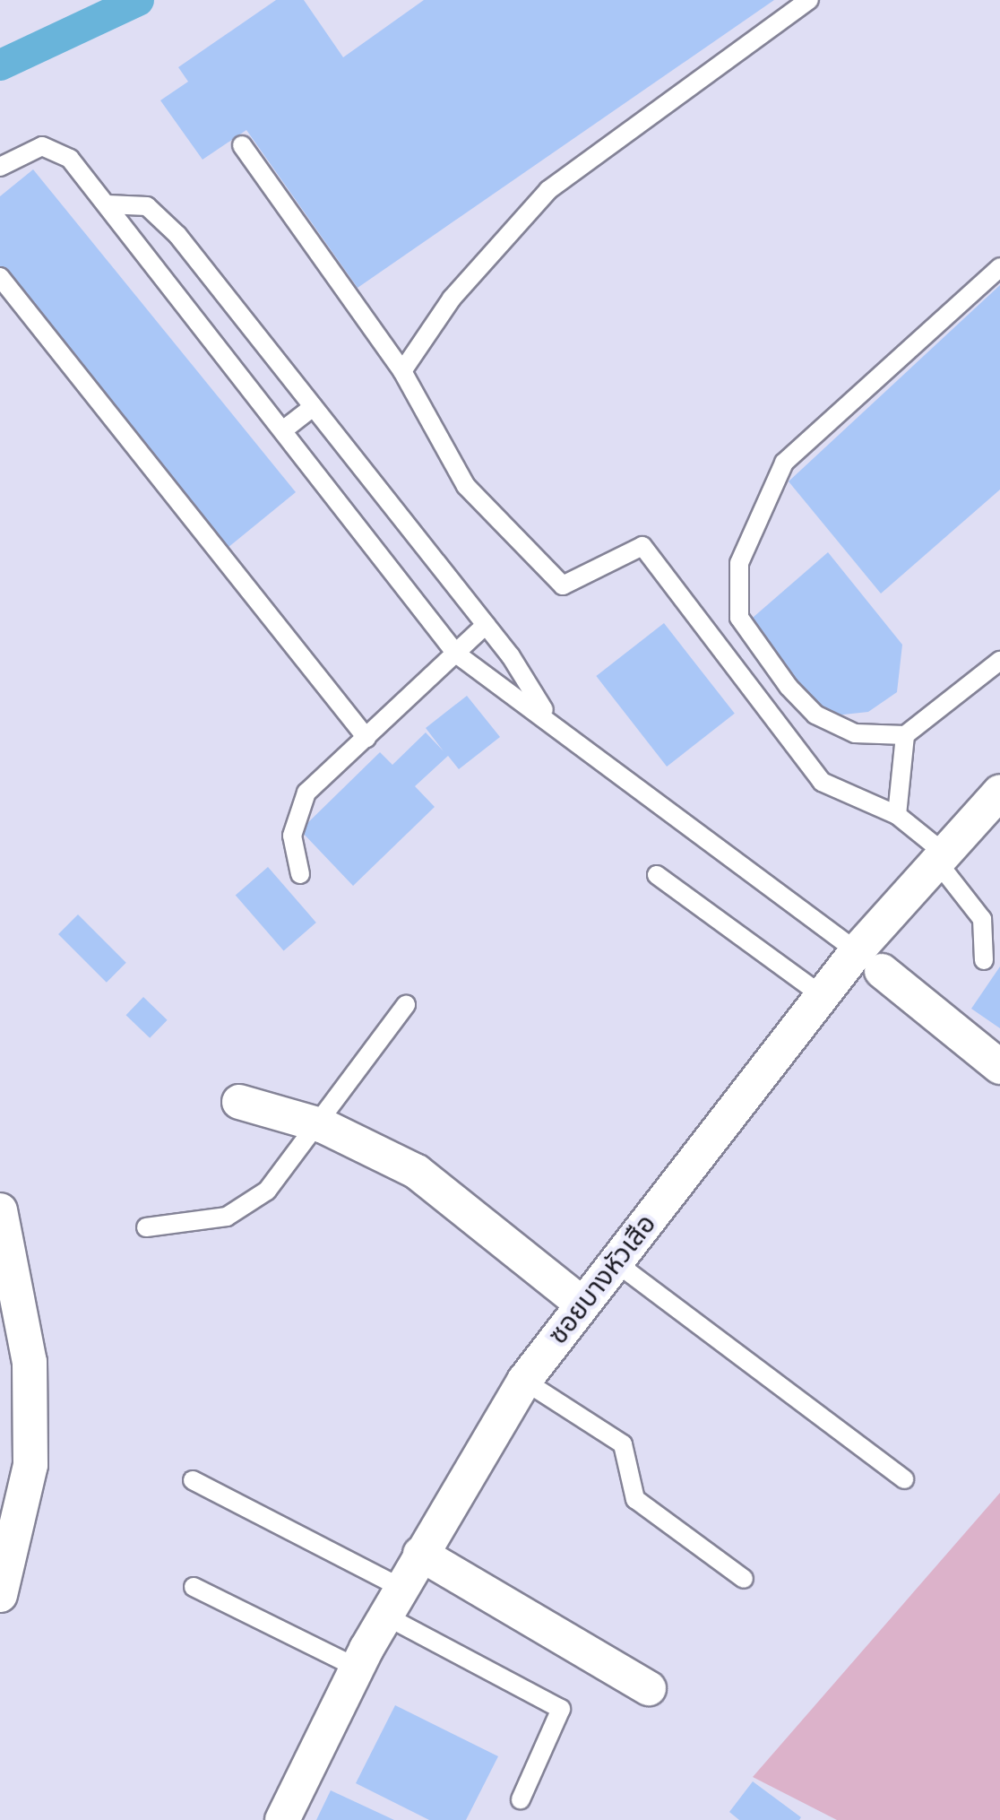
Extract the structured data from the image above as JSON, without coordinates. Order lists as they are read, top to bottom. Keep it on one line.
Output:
{"streets":{"street":["ซอยบางหัวเสือ"]}}
